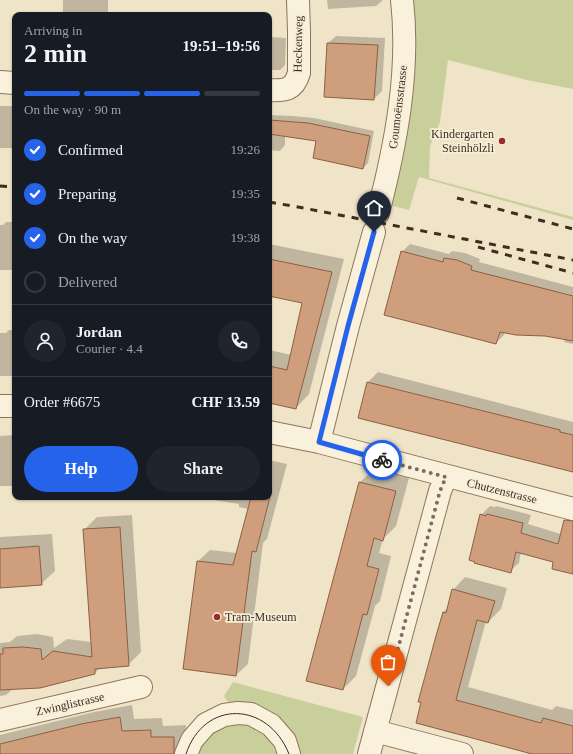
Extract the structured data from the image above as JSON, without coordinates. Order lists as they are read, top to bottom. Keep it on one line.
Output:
{"streets":{"street":["Heckenweg","Goumoënsstrasse","Chutzenstrasse","Zwinglistrasse"]},"crossings":[["Goumoënsstrasse","Chutzenstrasse"]],"places":["Kindergarten Steinhölzli","Tram-Museum"],"page":{"heading":["2 min","Arriving in","19:51–19:56"],"panel":["Jordan","Courier · 4.4","Order #6675","CHF 13.59"],"bar":"On the way · 90 m","list":[["Confirmed","19:26"],["Preparing","19:35"],["On the way","19:38"],"Delivered"],"buttons":["Help","Share"]}}
